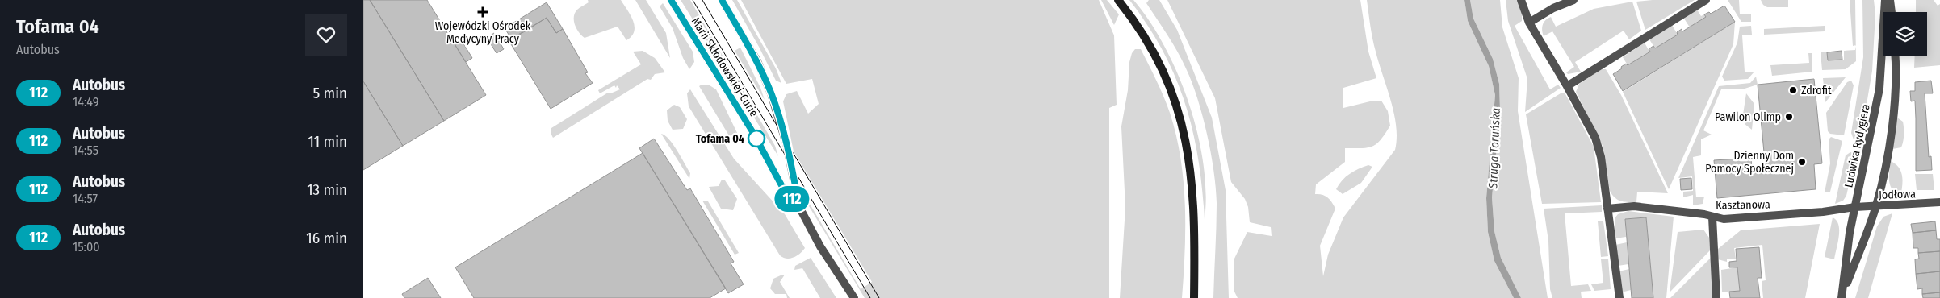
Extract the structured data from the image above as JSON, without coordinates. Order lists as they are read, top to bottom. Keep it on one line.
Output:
{"streets":{"street":["Marii Skłodowskiej-Curie","Ludwika Rydygiera","Jodłowa","Kasztanowa"]},"crossings":[["Ludwika Rydygiera","Jodłowa"],["Ludwika Rydygiera","Kasztanowa"],["Jodłowa","Kasztanowa"]],"water":["Struga Toruńska"],"places":{"health":["Wojewódzki Ośrodek Medycyny Pracy"],"other":["Zdrofit","Pawilon Olimp","Tofama 04","Dzienny Dom Pomocy Społecznej"]},"lines":["bus line 112"],"page":{"heading":["Tofama 04","Autobus"],"on_map":"112","list":[{"mark":"112","name":"Autobus","note":"14:49","value":"5 min"},{"mark":"112","name":"Autobus","note":"14:55","value":"11 min"},{"mark":"112","name":"Autobus","note":"14:57","value":"13 min"},{"mark":"112","name":"Autobus","note":"15:00","value":"16 min"}]}}
